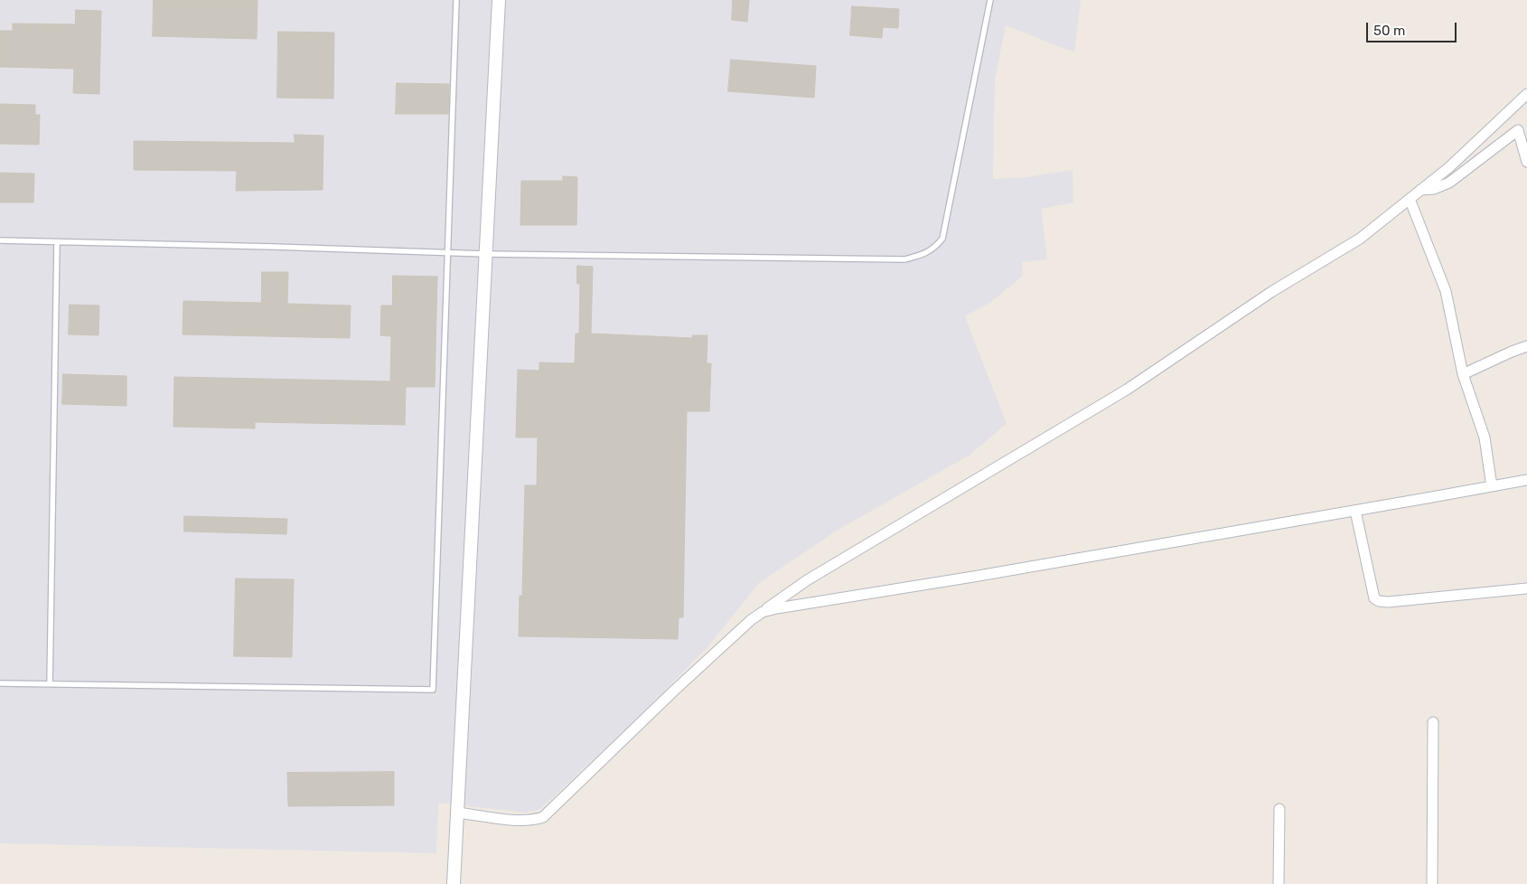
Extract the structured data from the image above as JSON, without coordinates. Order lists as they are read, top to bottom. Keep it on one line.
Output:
{"scale_bar":"50 m"}
